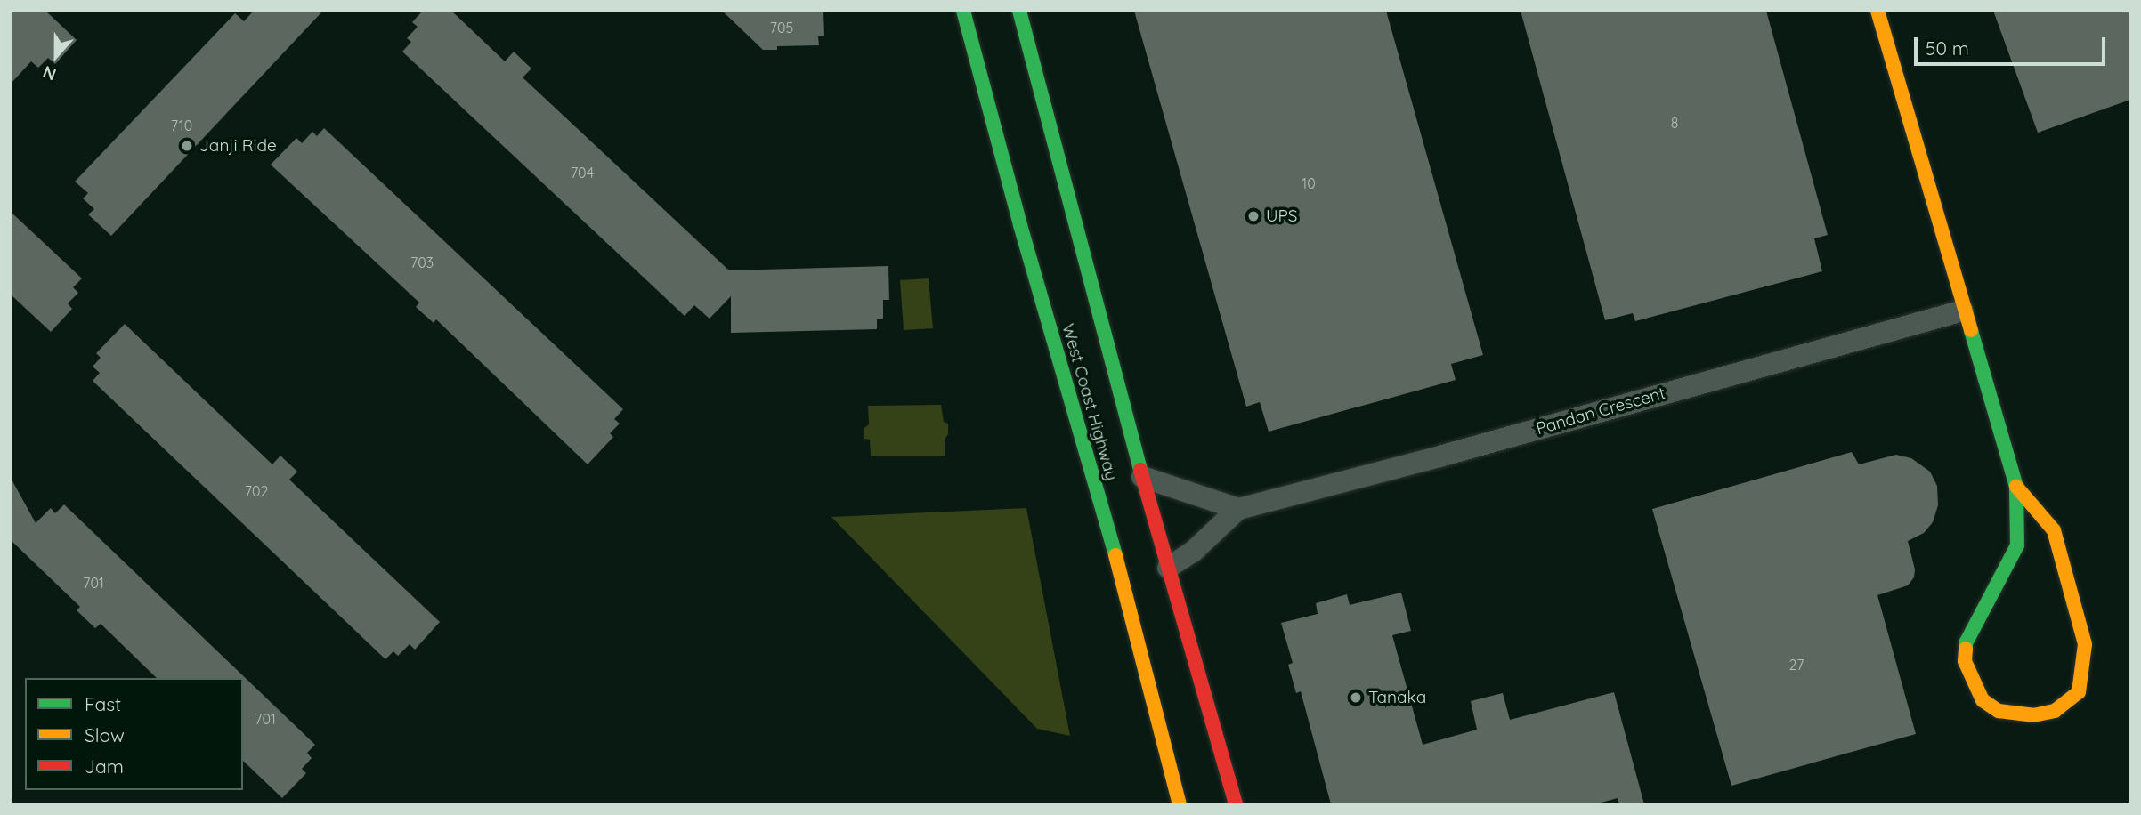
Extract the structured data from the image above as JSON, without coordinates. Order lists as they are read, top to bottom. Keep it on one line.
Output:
{"streets":{"main road":["West Coast Highway"],"street":["Pandan Crescent"]},"crossings":[["West Coast Highway","Pandan Crescent"]],"places":["Janji Ride","UPS","Tanaka"],"house_numbers":["705","8","710","704","10","703","702","701","27","701"],"legend":["Fast","Slow","Jam"],"scale_bar":"50 m","north":"bottom"}
